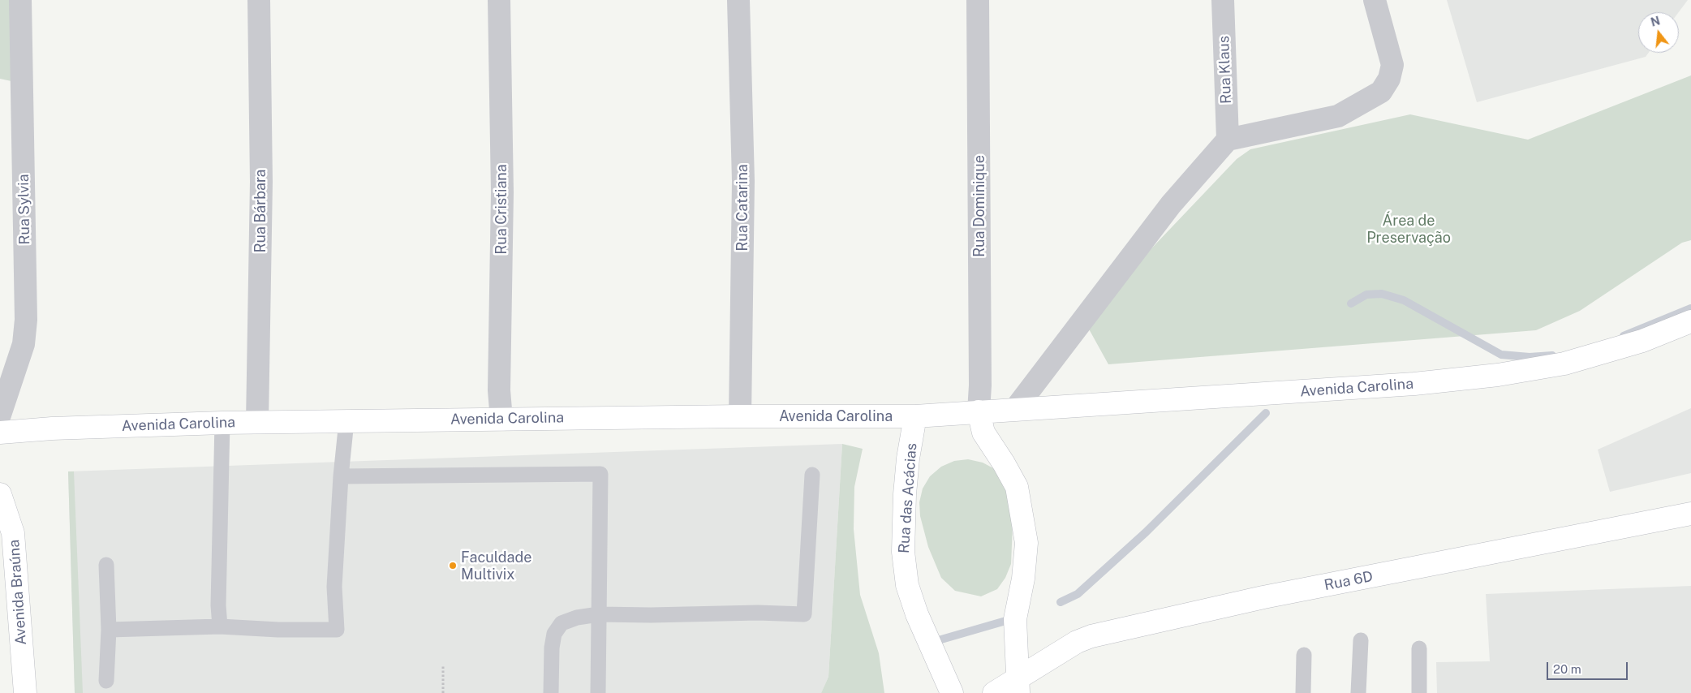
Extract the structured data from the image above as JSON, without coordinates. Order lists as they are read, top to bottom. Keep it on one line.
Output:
{"streets":{"street":["Rua Klaus","Rua Dominique","Rua Catarina","Rua Sylvia","Rua Cristiana","Rua Bárbara","Avenida Carolina","Rua das Acácias","Rua 6D","Avenida Braúna"]},"crossings":[["Rua Dominique","Avenida Carolina"],["Rua Catarina","Avenida Carolina"],["Rua Cristiana","Avenida Carolina"],["Rua Bárbara","Avenida Carolina"],["Avenida Carolina","Rua das Acácias"]],"parks":["Área de Preservação"],"places":["Faculdade Multivix"],"scale_bar":"20 m","north":"top"}
